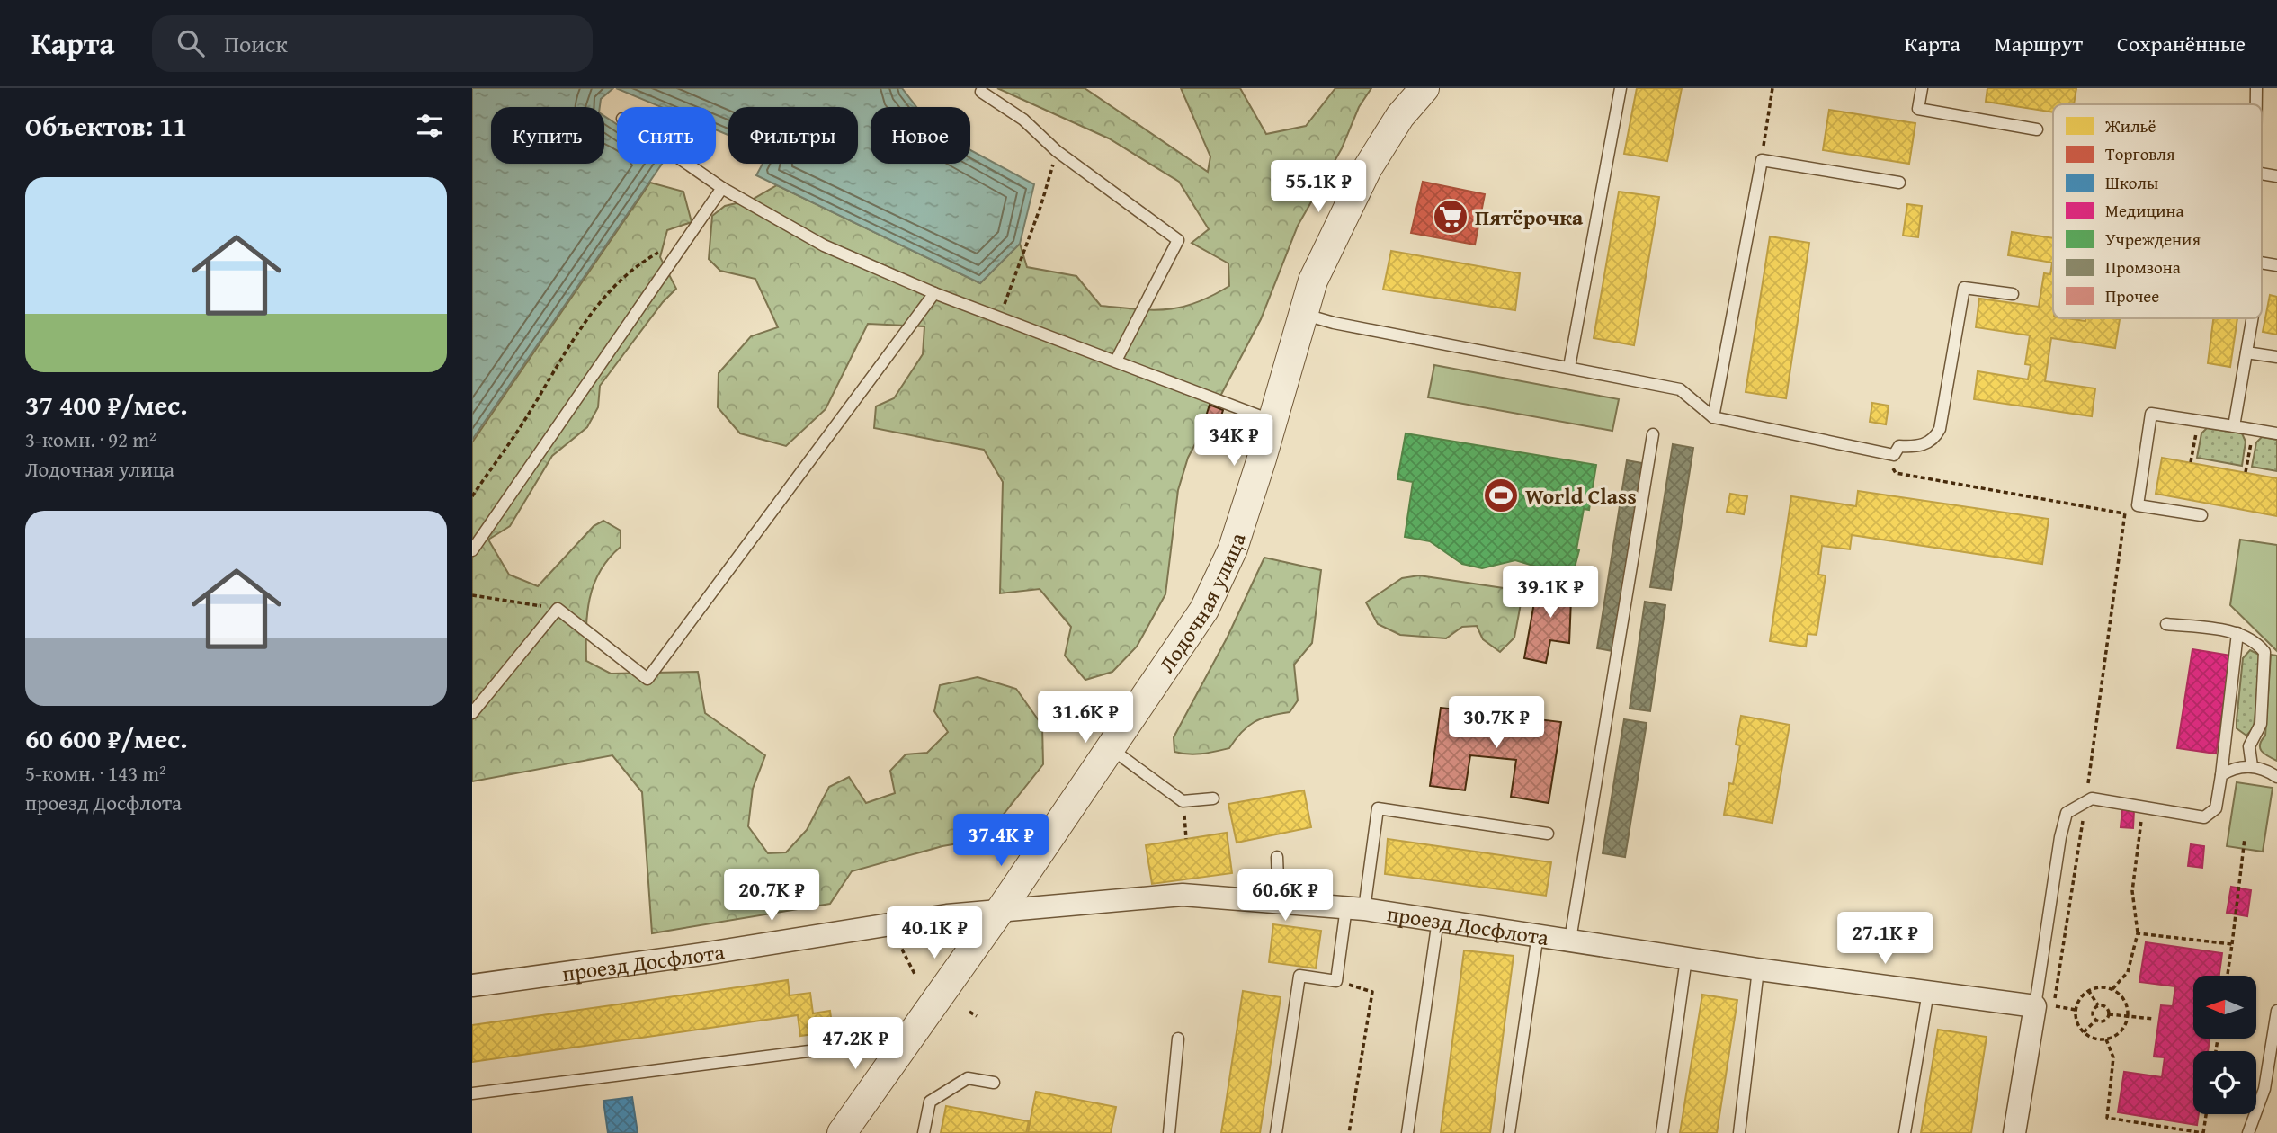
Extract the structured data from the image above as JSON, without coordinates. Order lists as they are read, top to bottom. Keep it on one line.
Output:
{"streets":{"street":["Лодочная улица","проезд Досфлота"]},"crossings":[["Лодочная улица","проезд Досфлота"]],"places":{"supermarket":["Пятёрочка"],"sports":["World Class"]},"legend":["Жильё","Торговля","Школы","Медицина","Учреждения","Промзона","Прочее"],"north":"left","page":{"header":"Карта","search":"Поиск","nav":["Карта","Маршрут","Сохранённые"],"heading":"Объектов: 11","chip":["Купить","Снять","Фильтры","Новое"],"price":["55.1K ₽","34K ₽","39.1K ₽","31.6K ₽","30.7K ₽","37.4K ₽","20.7K ₽","60.6K ₽","40.1K ₽","27.1K ₽","47.2K ₽"],"list":[{"name":"37 400 ₽/мес.","note":"3-комн. · 92 m² · Лодочная улица"},{"name":"60 600 ₽/мес.","note":"5-комн. · 143 m² · проезд Досфлота"}]}}
